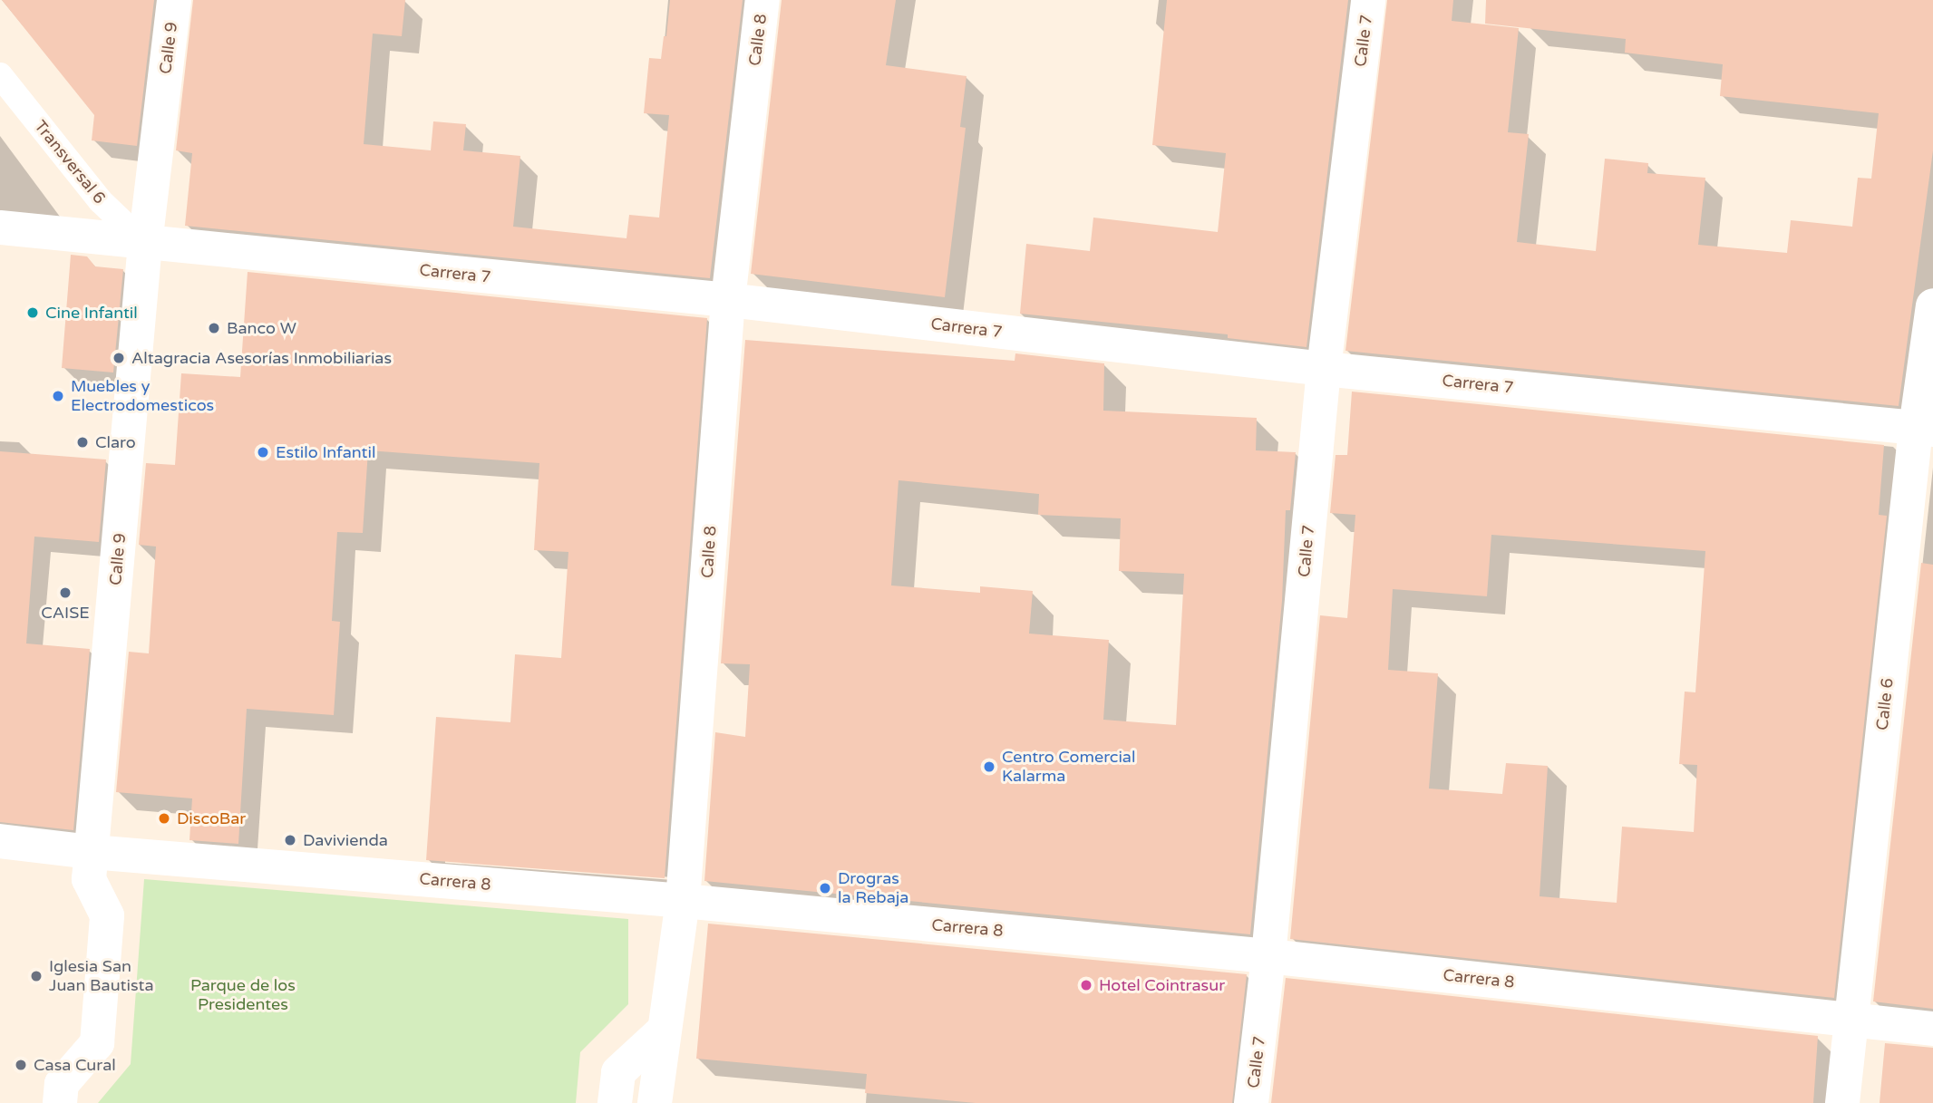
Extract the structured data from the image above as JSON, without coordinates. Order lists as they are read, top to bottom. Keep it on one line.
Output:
{"streets":{"street":["Calle 8","Calle 7","Calle 9","Transversal 6","Carrera 7","Calle 6","Carrera 8"]},"crossings":[["Calle 8","Carrera 7"],["Calle 8","Carrera 8"],["Calle 7","Carrera 7"],["Calle 7","Carrera 8"],["Calle 9","Transversal 6"],["Calle 9","Carrera 7"],["Calle 9","Carrera 8"],["Transversal 6","Carrera 7"],["Carrera 7","Calle 6"],["Calle 6","Carrera 8"]],"parks":["Parque de los Presidentes"],"places":["Cine Infantil","Banco W","Altagracia Asesorías Inmobiliarias","Muebles y Electrodomesticos","Claro","Estilo Infantil","CAISE","Centro Comercial Kalarma","DiscoBar","Davivienda","Drogras la Rebaja","Iglesia San Juan Bautista","Hotel Cointrasur","Casa Cural"]}
